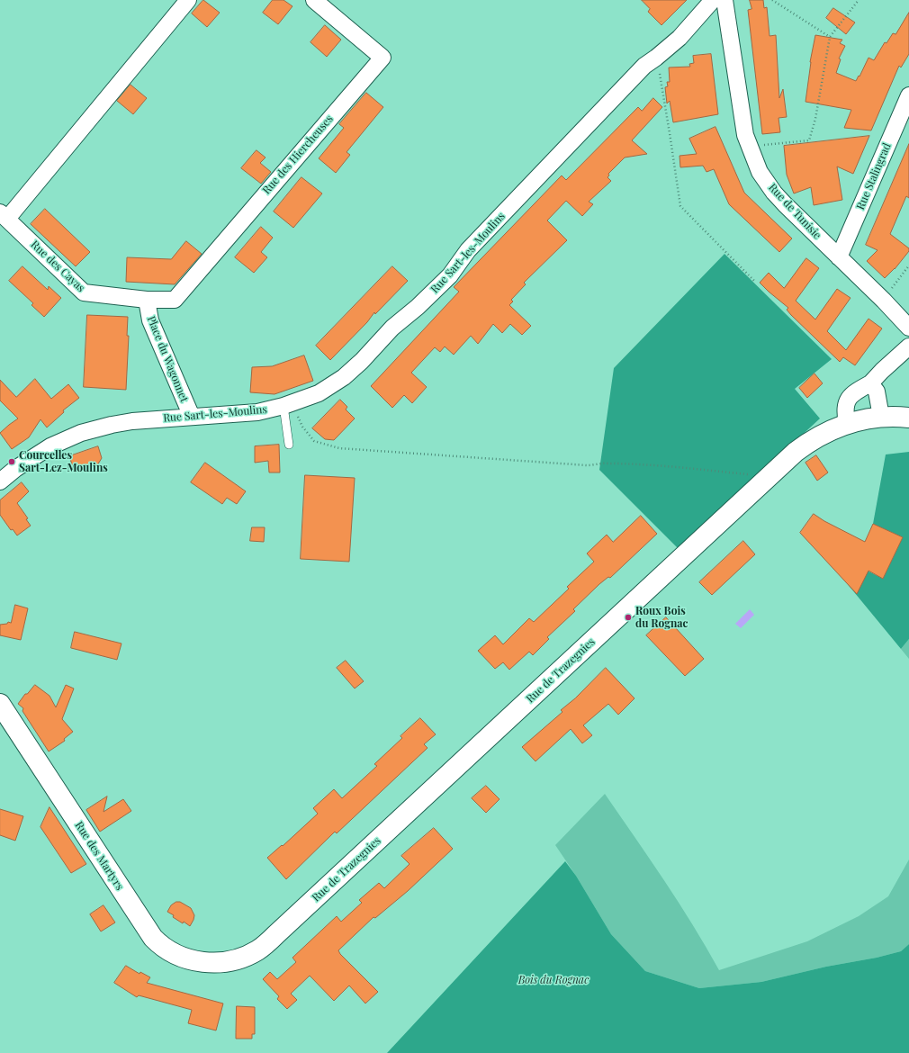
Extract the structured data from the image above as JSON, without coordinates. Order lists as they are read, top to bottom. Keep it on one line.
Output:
{"streets":{"main road":["Rue de Trazegnies","Rue des Martyrs"],"street":["Rue des Hiercheuses","Rue Stalingrad","Rue de Tunisie","Rue Sart-les-Moulins","Rue des Cayas","Place du Wagonnet"]},"crossings":[["Rue des Hiercheuses","Rue des Cayas"],["Rue des Hiercheuses","Place du Wagonnet"],["Rue Stalingrad","Rue de Tunisie"],["Rue Sart-les-Moulins","Place du Wagonnet"],["Rue des Cayas","Place du Wagonnet"],["Rue de Trazegnies","Rue des Martyrs"]],"parks":["Bois du Rognac"],"places":["Courcelles Sart-Lez-Moulins","Roux Bois du Rognac"]}
